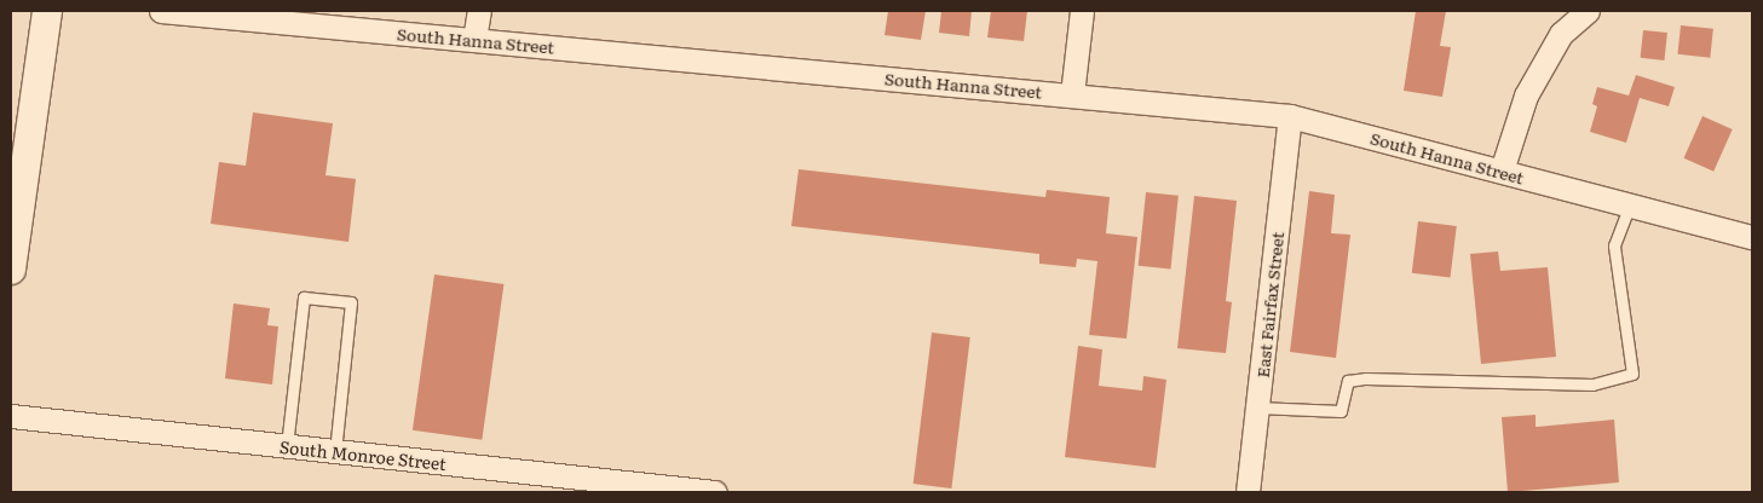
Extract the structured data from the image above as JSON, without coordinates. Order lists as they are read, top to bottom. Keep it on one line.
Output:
{"streets":{"street":["South Hanna Street","East Fairfax Street","South Monroe Street"]},"crossings":[["South Hanna Street","East Fairfax Street"]]}
